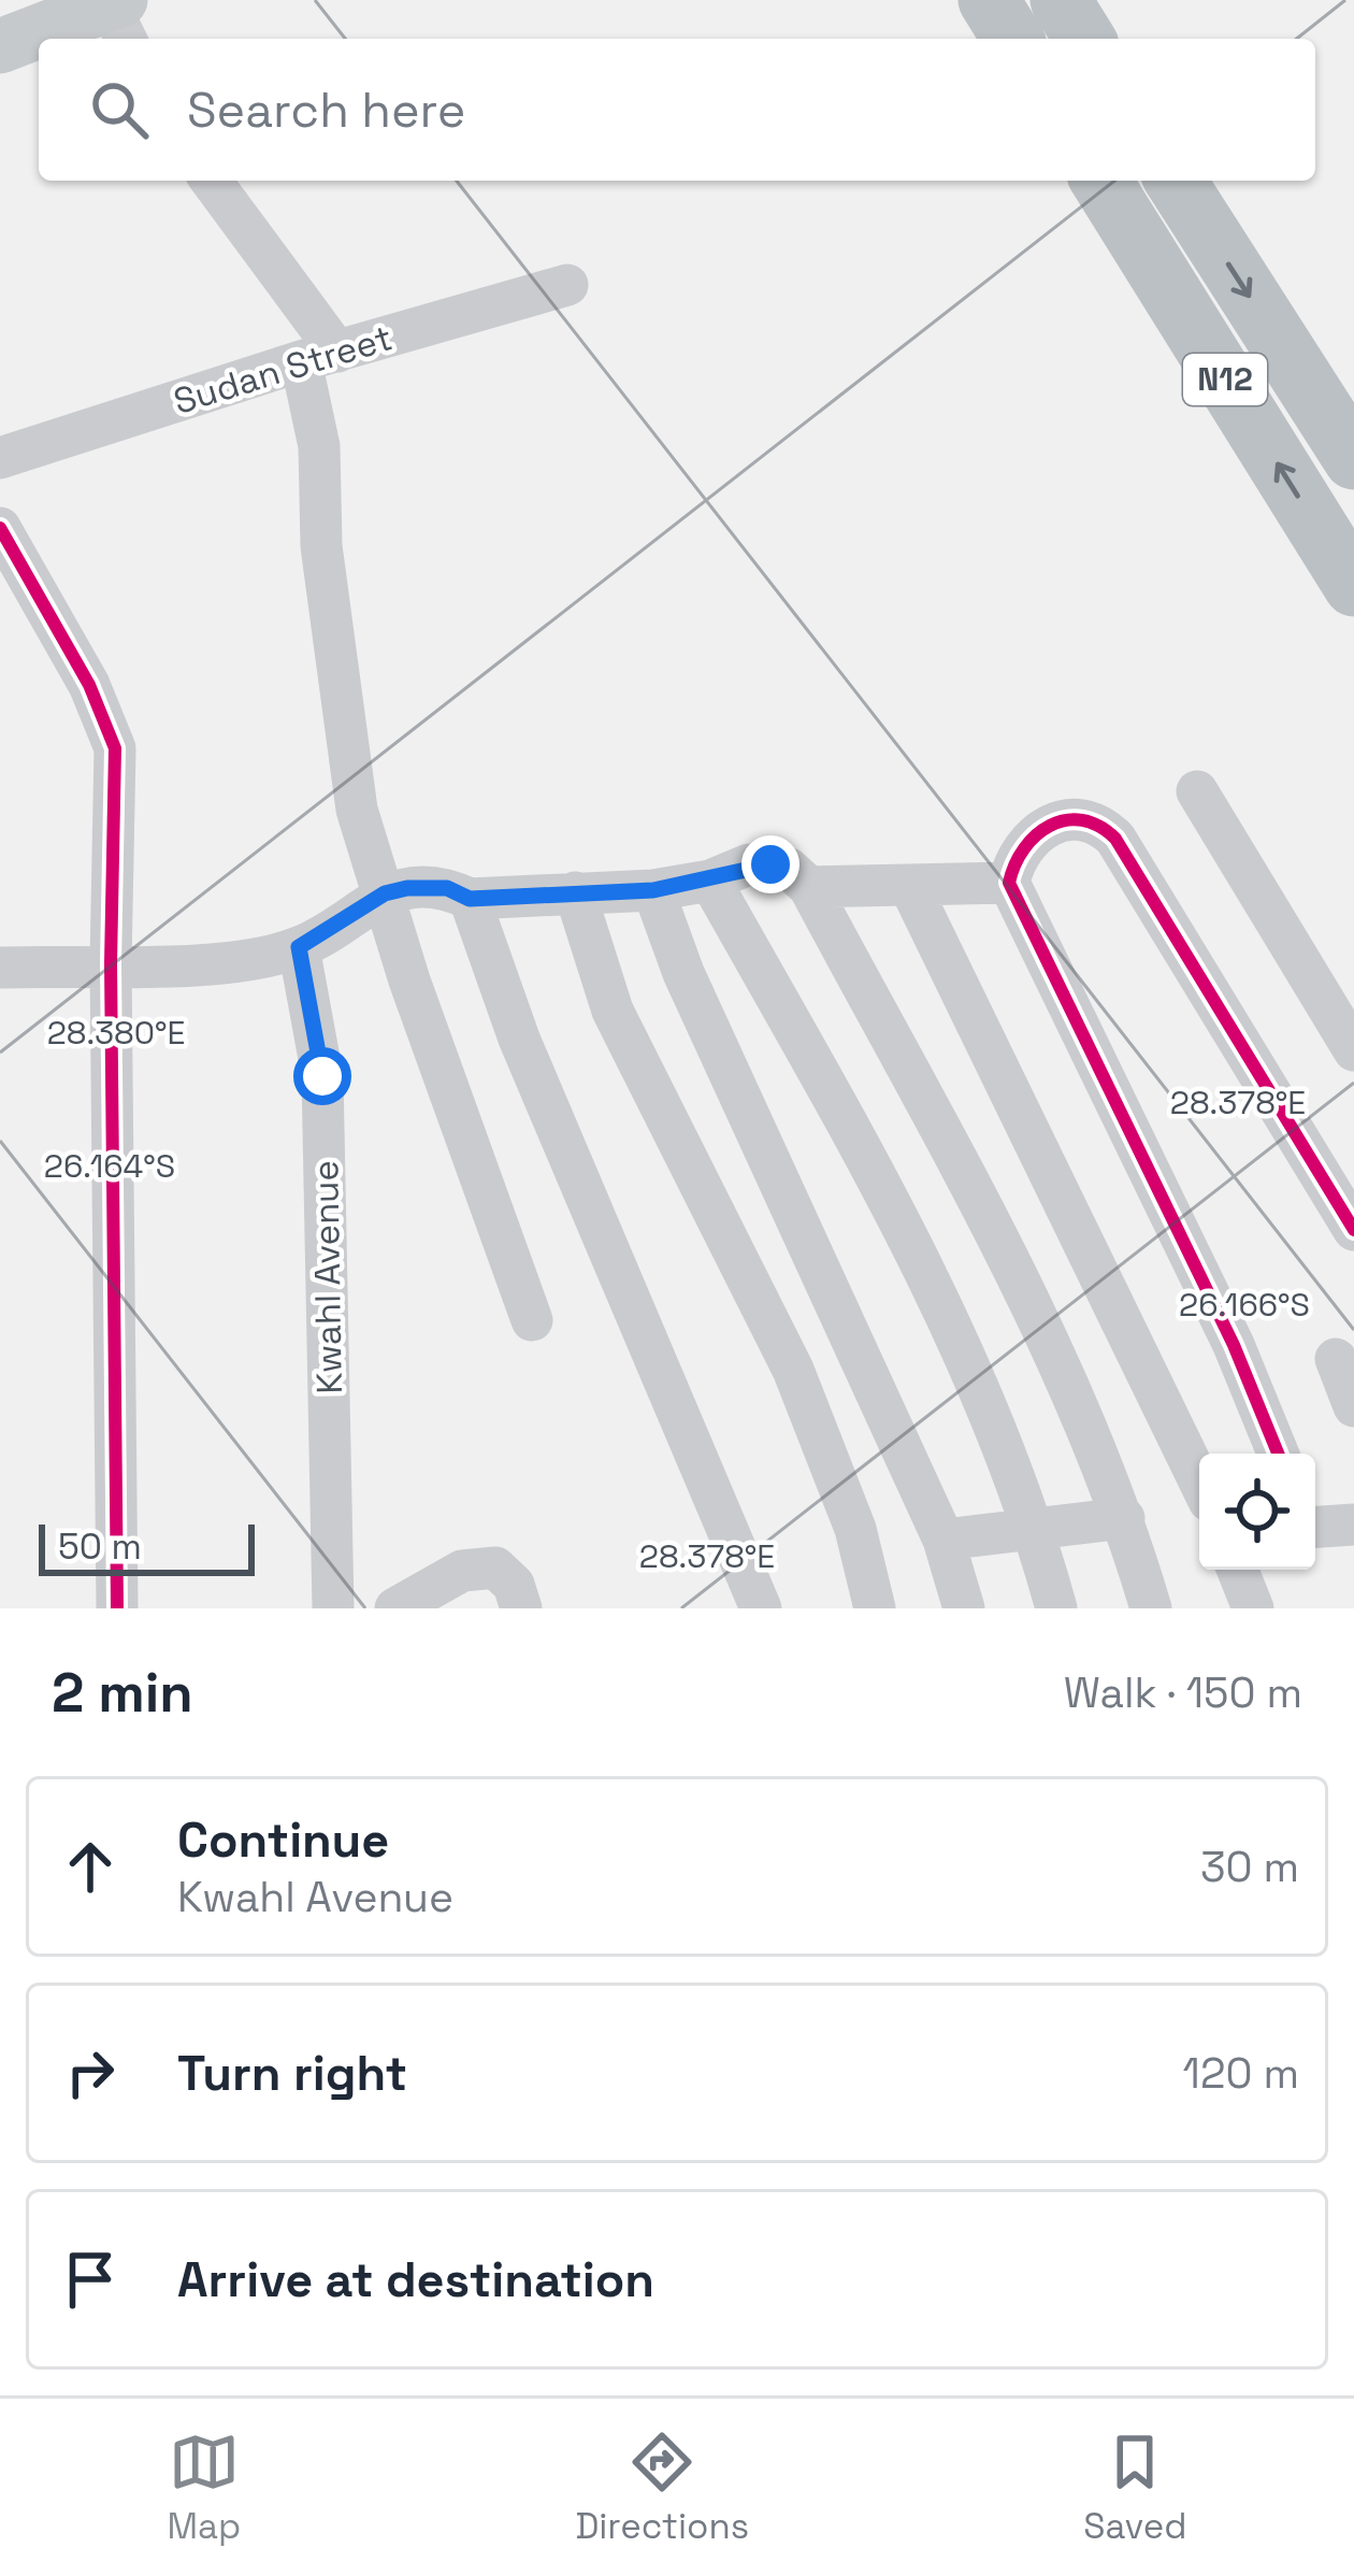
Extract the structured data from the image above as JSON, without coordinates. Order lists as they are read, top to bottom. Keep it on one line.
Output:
{"streets":{"highway":["N12"],"street":["Sudan Street","Kwahl Avenue"]},"scale_bar":"50 m","page":{"search":"Search here","scale":"50 m","heading":["2 min","Walk · 150 m"],"list":[["Continue","Kwahl Avenue","30 m"],["Turn right","120 m"],"Arrive at destination"],"nav":["Map","Directions","Saved"]},"coordinates":["28.380°E","28.378°E","26.164°S","26.166°S"]}
